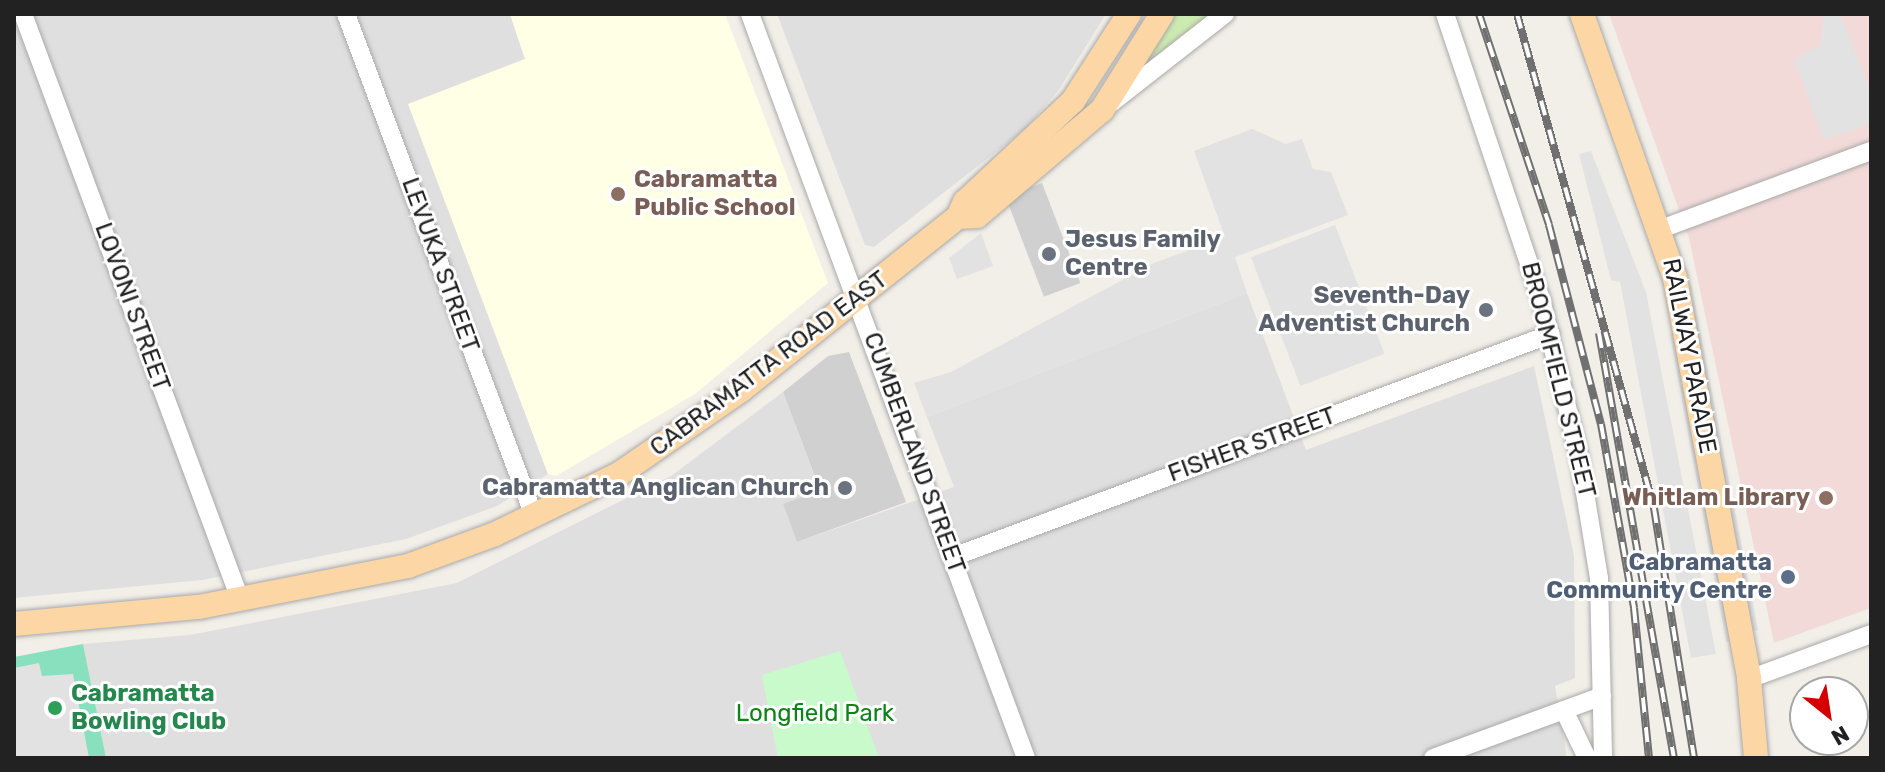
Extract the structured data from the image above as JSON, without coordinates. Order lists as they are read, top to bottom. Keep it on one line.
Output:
{"streets":{"main road":["RAILWAY PARADE","CABRAMATTA ROAD EAST"],"street":["LEVUKA STREET","LOVONI STREET","BROOMFIELD STREET","FISHER STREET","CUMBERLAND STREET"]},"crossings":[["LEVUKA STREET","CABRAMATTA ROAD EAST"],["LOVONI STREET","CABRAMATTA ROAD EAST"],["CABRAMATTA ROAD EAST","CUMBERLAND STREET"],["BROOMFIELD STREET","FISHER STREET"],["FISHER STREET","CUMBERLAND STREET"]],"parks":["Longfield Park"],"places":["Cabramatta Public School","Jesus Family Centre","Seventh-Day Adventist Church","Cabramatta Anglican Church","Whitlam Library","Cabramatta Community Centre","Cabramatta Bowling Club"],"north":"bottom right"}
